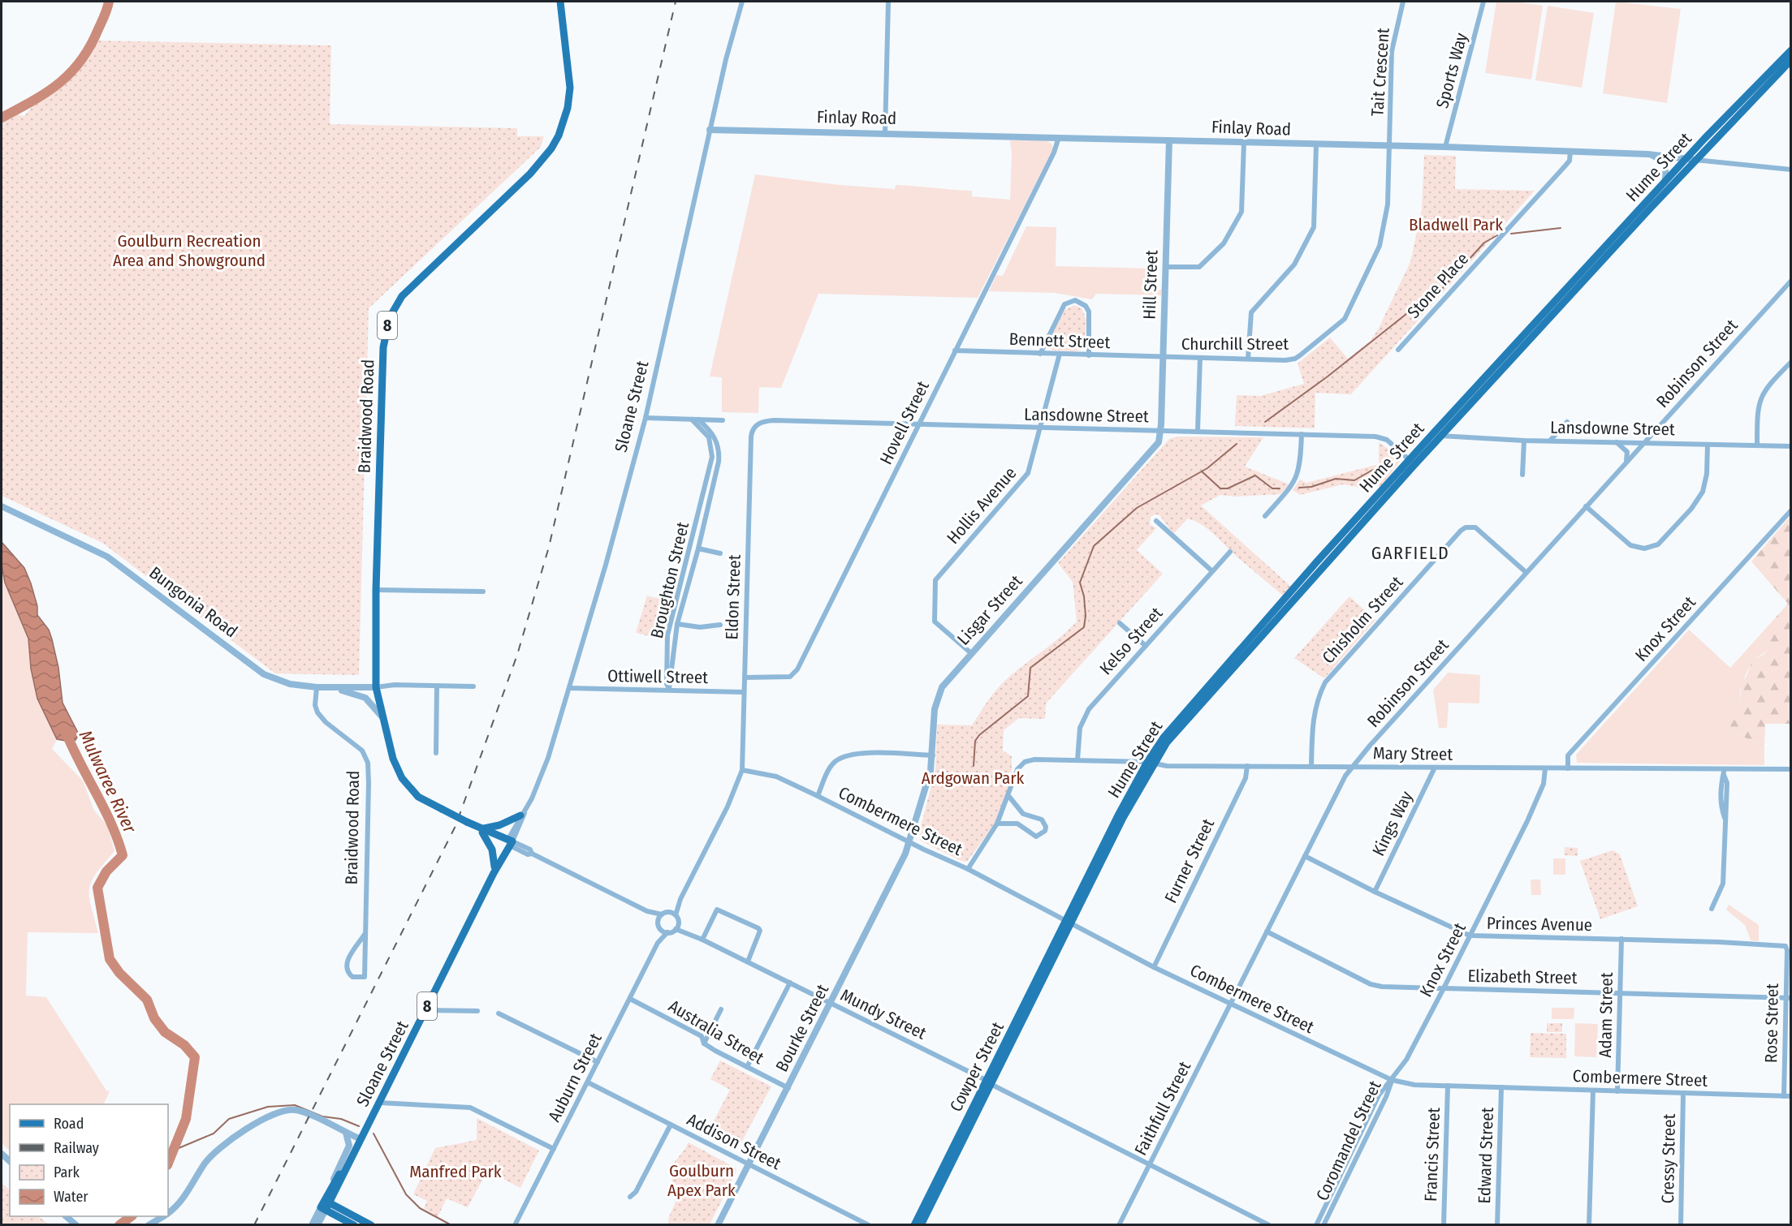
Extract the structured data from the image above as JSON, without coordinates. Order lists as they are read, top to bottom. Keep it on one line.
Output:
{"streets":{"main road":["Hume Street","8","Sloane Street","Braidwood Road","Cowper Street"],"street":["Sports Way","Tait Crescent","Finlay Road","Hill Street","Stone Place","Bennett Street","Churchill Street","Robinson Street","Lansdowne Street","Hovell Street","Hollis Avenue","Broughton Street","Eldon Street","Bungonia Road","Lisgar Street","Chisholm Street","Knox Street","Kelso Street","Ottiwell Street","Mary Street","Combermere Street","Kings Way","Furner Street","Princes Avenue","Elizabeth Street","Mundy Street","Adam Street","Rose Street","Bourke Street","Australia Street","Auburn Street","Faithfull Street","Coromandel Street","Addison Street","Francis Street","Edward Street","Cressy Street"]},"crossings":[["Sports Way","Finlay Road"],["Tait Crescent","Finlay Road"],["Tait Crescent","Churchill Street"],["Finlay Road","Hume Street"],["Finlay Road","Hill Street"],["Finlay Road","Stone Place"],["Finlay Road","Churchill Street"],["Finlay Road","Sloane Street"],["Finlay Road","Hovell Street"],["Hume Street","Lansdowne Street"],["Hume Street","Mary Street"],["Hume Street","Combermere Street"],["Hume Street","Cowper Street"],["Hill Street","Bennett Street"],["Hill Street","Churchill Street"],["Hill Street","Lansdowne Street"],["Hill Street","Lisgar Street"],["Bennett Street","Churchill Street"],["Bennett Street","Hovell Street"],["Bennett Street","Hollis Avenue"],["Robinson Street","Lansdowne Street"],["Robinson Street","Chisholm Street"],["Robinson Street","Mary Street"],["Robinson Street","Combermere Street"],["Robinson Street","Princes Avenue"],["Robinson Street","Elizabeth Street"],["Robinson Street","Faithfull Street"],["Sloane Street","Braidwood Road"],["Sloane Street","Ottiwell Street"],["Lansdowne Street","Hovell Street"],["Lansdowne Street","Hollis Avenue"],["Lansdowne Street","Eldon Street"],["Lansdowne Street","Lisgar Street"],["Braidwood Road","Bungonia Road"],["Hovell Street","Eldon Street"],["Hollis Avenue","Lisgar Street"],["Broughton Street","Ottiwell Street"],["Eldon Street","Ottiwell Street"],["Eldon Street","Combermere Street"],["Lisgar Street","Combermere Street"],["Lisgar Street","Bourke Street"],["Chisholm Street","Mary Street"],["Knox Street","Mary Street"],["Knox Street","Combermere Street"],["Knox Street","Princes Avenue"],["Knox Street","Elizabeth Street"],["Knox Street","Coromandel Street"],["Kelso Street","Mary Street"],["Mary Street","Kings Way"],["Mary Street","Furner Street"],["Combermere Street","Furner Street"],["Combermere Street","Adam Street"],["Combermere Street","Rose Street"],["Combermere Street","Bourke Street"],["Combermere Street","Cowper Street"],["Combermere Street","Faithfull Street"],["Combermere Street","Coromandel Street"],["Combermere Street","Francis Street"],["Combermere Street","Edward Street"],["Combermere Street","Cressy Street"],["Kings Way","Princes Avenue"],["Princes Avenue","Adam Street"],["Princes Avenue","Rose Street"],["Elizabeth Street","Adam Street"],["Elizabeth Street","Rose Street"],["Mundy Street","Bourke Street"],["Mundy Street","Cowper Street"],["Mundy Street","Auburn Street"],["Mundy Street","Faithfull Street"],["Bourke Street","Australia Street"],["Bourke Street","Addison Street"],["Australia Street","Auburn Street"],["Auburn Street","Addison Street"]],"districts":["GARFIELD"],"water":["Mulwaree River"],"parks":["Bladwell Park","Goulburn Recreation Area and Showground","Ardgowan Park","Goulburn Apex Park","Manfred Park"],"legend":["Road","Railway","Park","Water"]}
